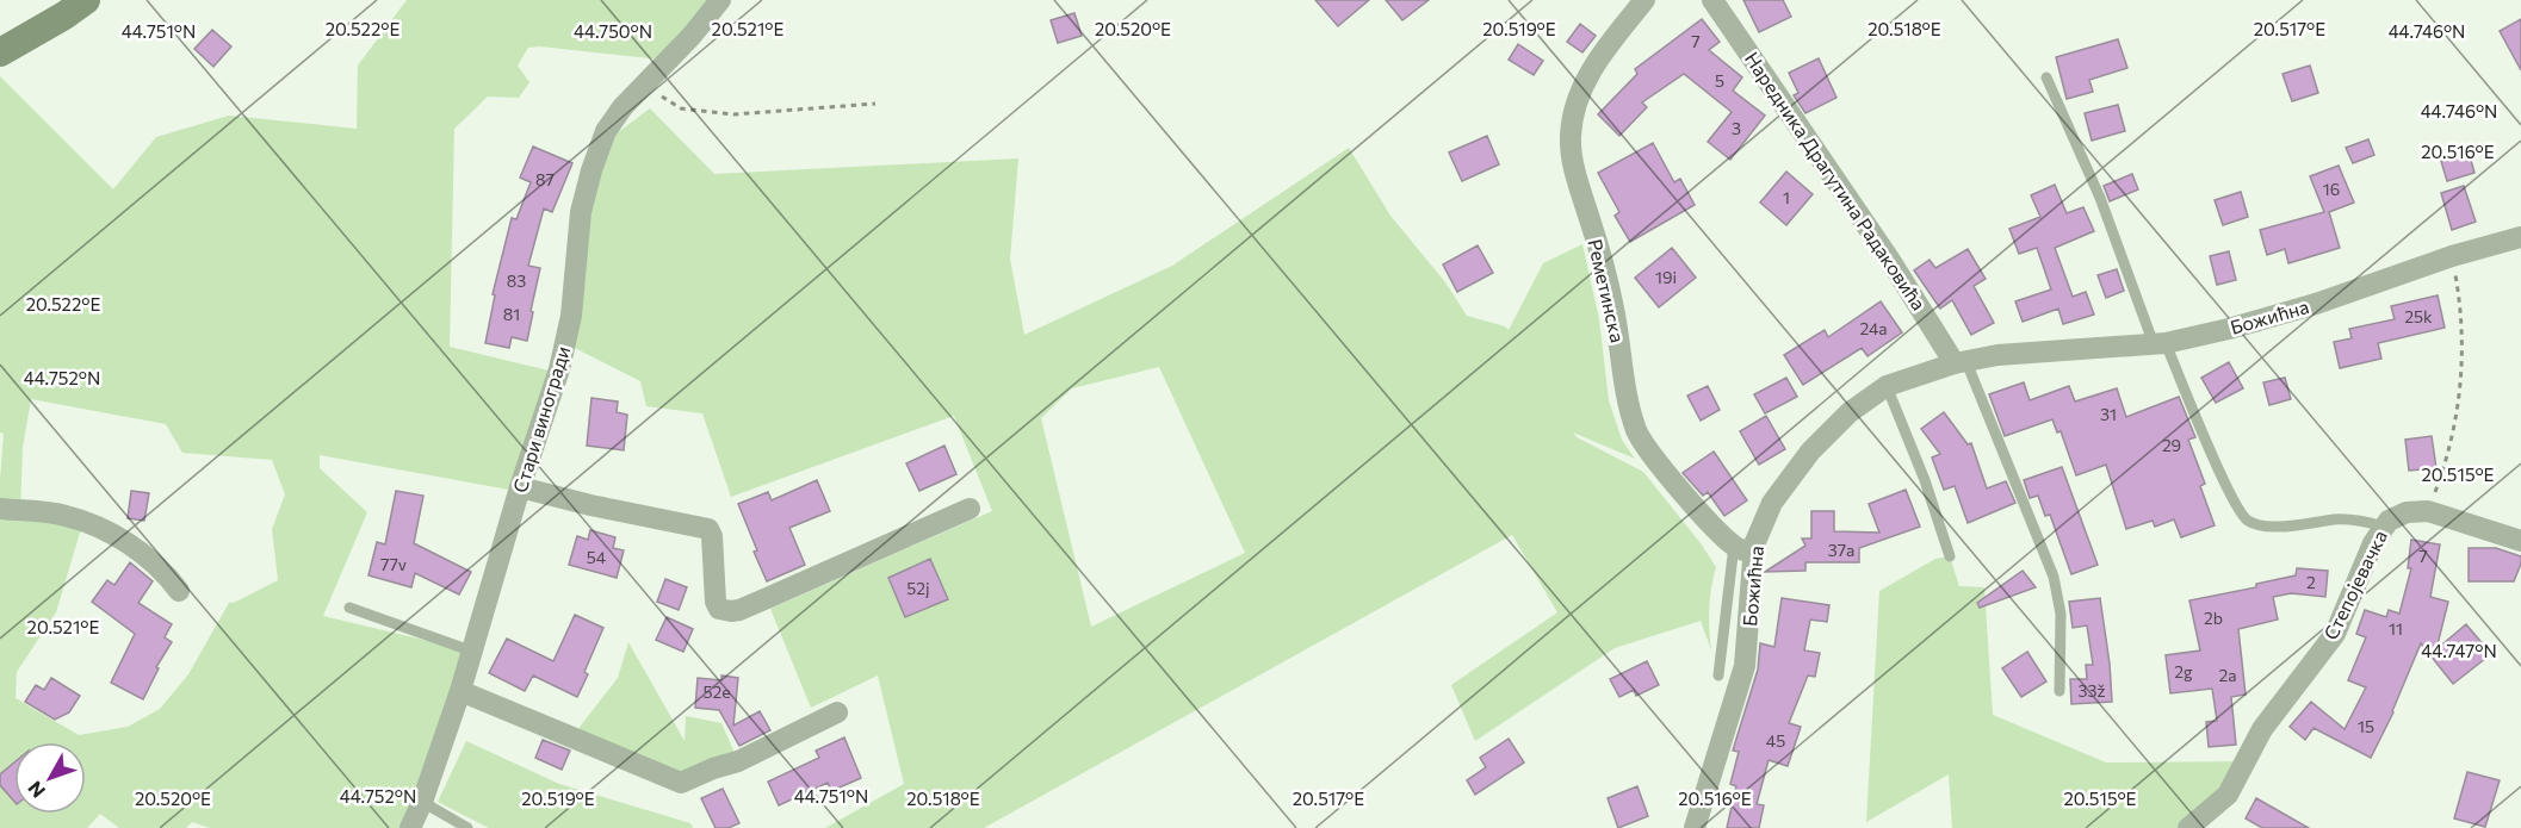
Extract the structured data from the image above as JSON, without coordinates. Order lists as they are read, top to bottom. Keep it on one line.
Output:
{"streets":{"street":["Наредника Драгутина Радаковића","Реметинска","Божићна","Стари виногради","Степојевачка"]},"crossings":[["Наредника Драгутина Радаковића","Божићна"],["Реметинска","Божићна"]],"house_numbers":["7","5","3","87","16","1","19i","83","81","25k","24a","31","29","37a","7","54","77v","2","52j","2b","11","2g","2a","33ž","52e","15","45"],"north":"bottom left","coordinates":["20.522°E","20.521°E","20.520°E","20.519°E","20.518°E","20.517°E","44.746°N","44.751°N","44.750°N","20.516°E","44.752°N","20.515°E","44.747°N"]}
